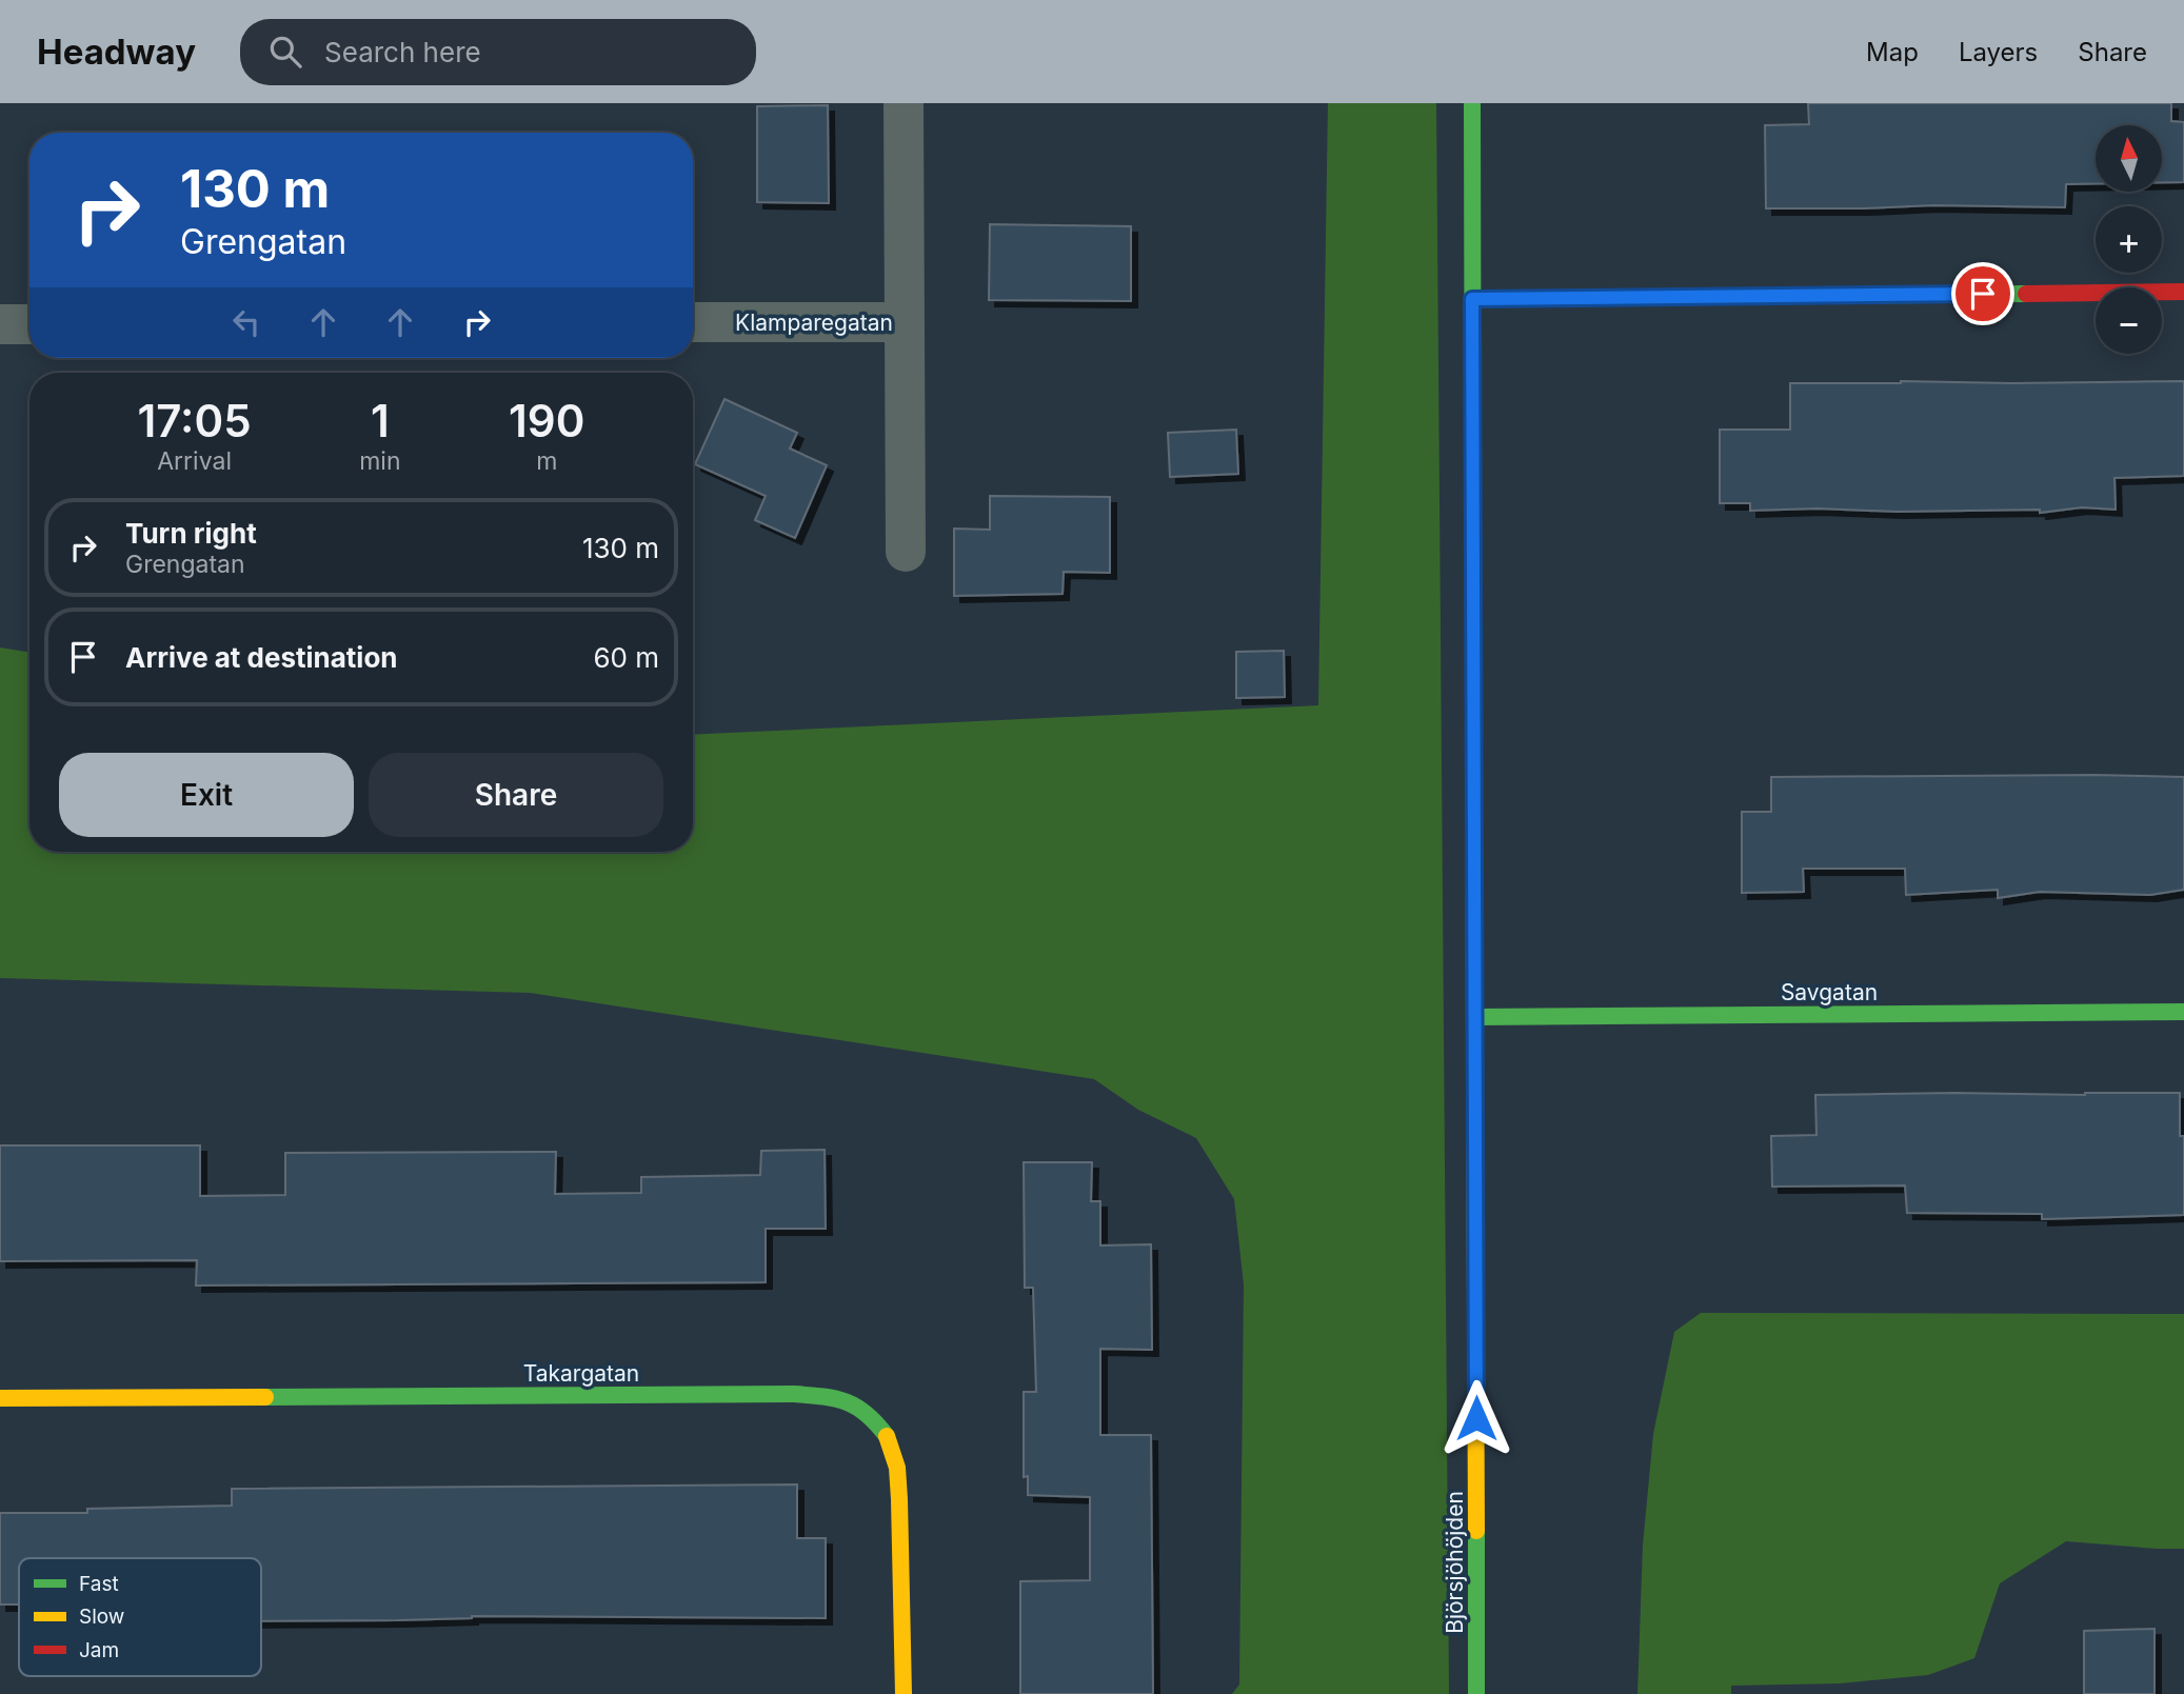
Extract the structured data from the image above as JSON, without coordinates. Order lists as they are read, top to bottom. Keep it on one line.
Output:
{"streets":{"street":["Klamparegatan","Savgatan","Takargatan","Björsjöhöjden"]},"crossings":[["Savgatan","Björsjöhöjden"]],"legend":["Fast","Slow","Jam"],"north":"top","page":{"header":"Headway","search":"Search here","nav":["Map","Layers","Share"],"map_buttons":["+","−"],"turn":["130 m","Grengatan"],"eta":["17:05","Arrival","1","min","190","m"],"list":[{"name":"Turn right","note":"Grengatan","value":"130 m"},{"name":"Arrive at destination","value":"60 m"}],"buttons":["Exit","Share"]}}
